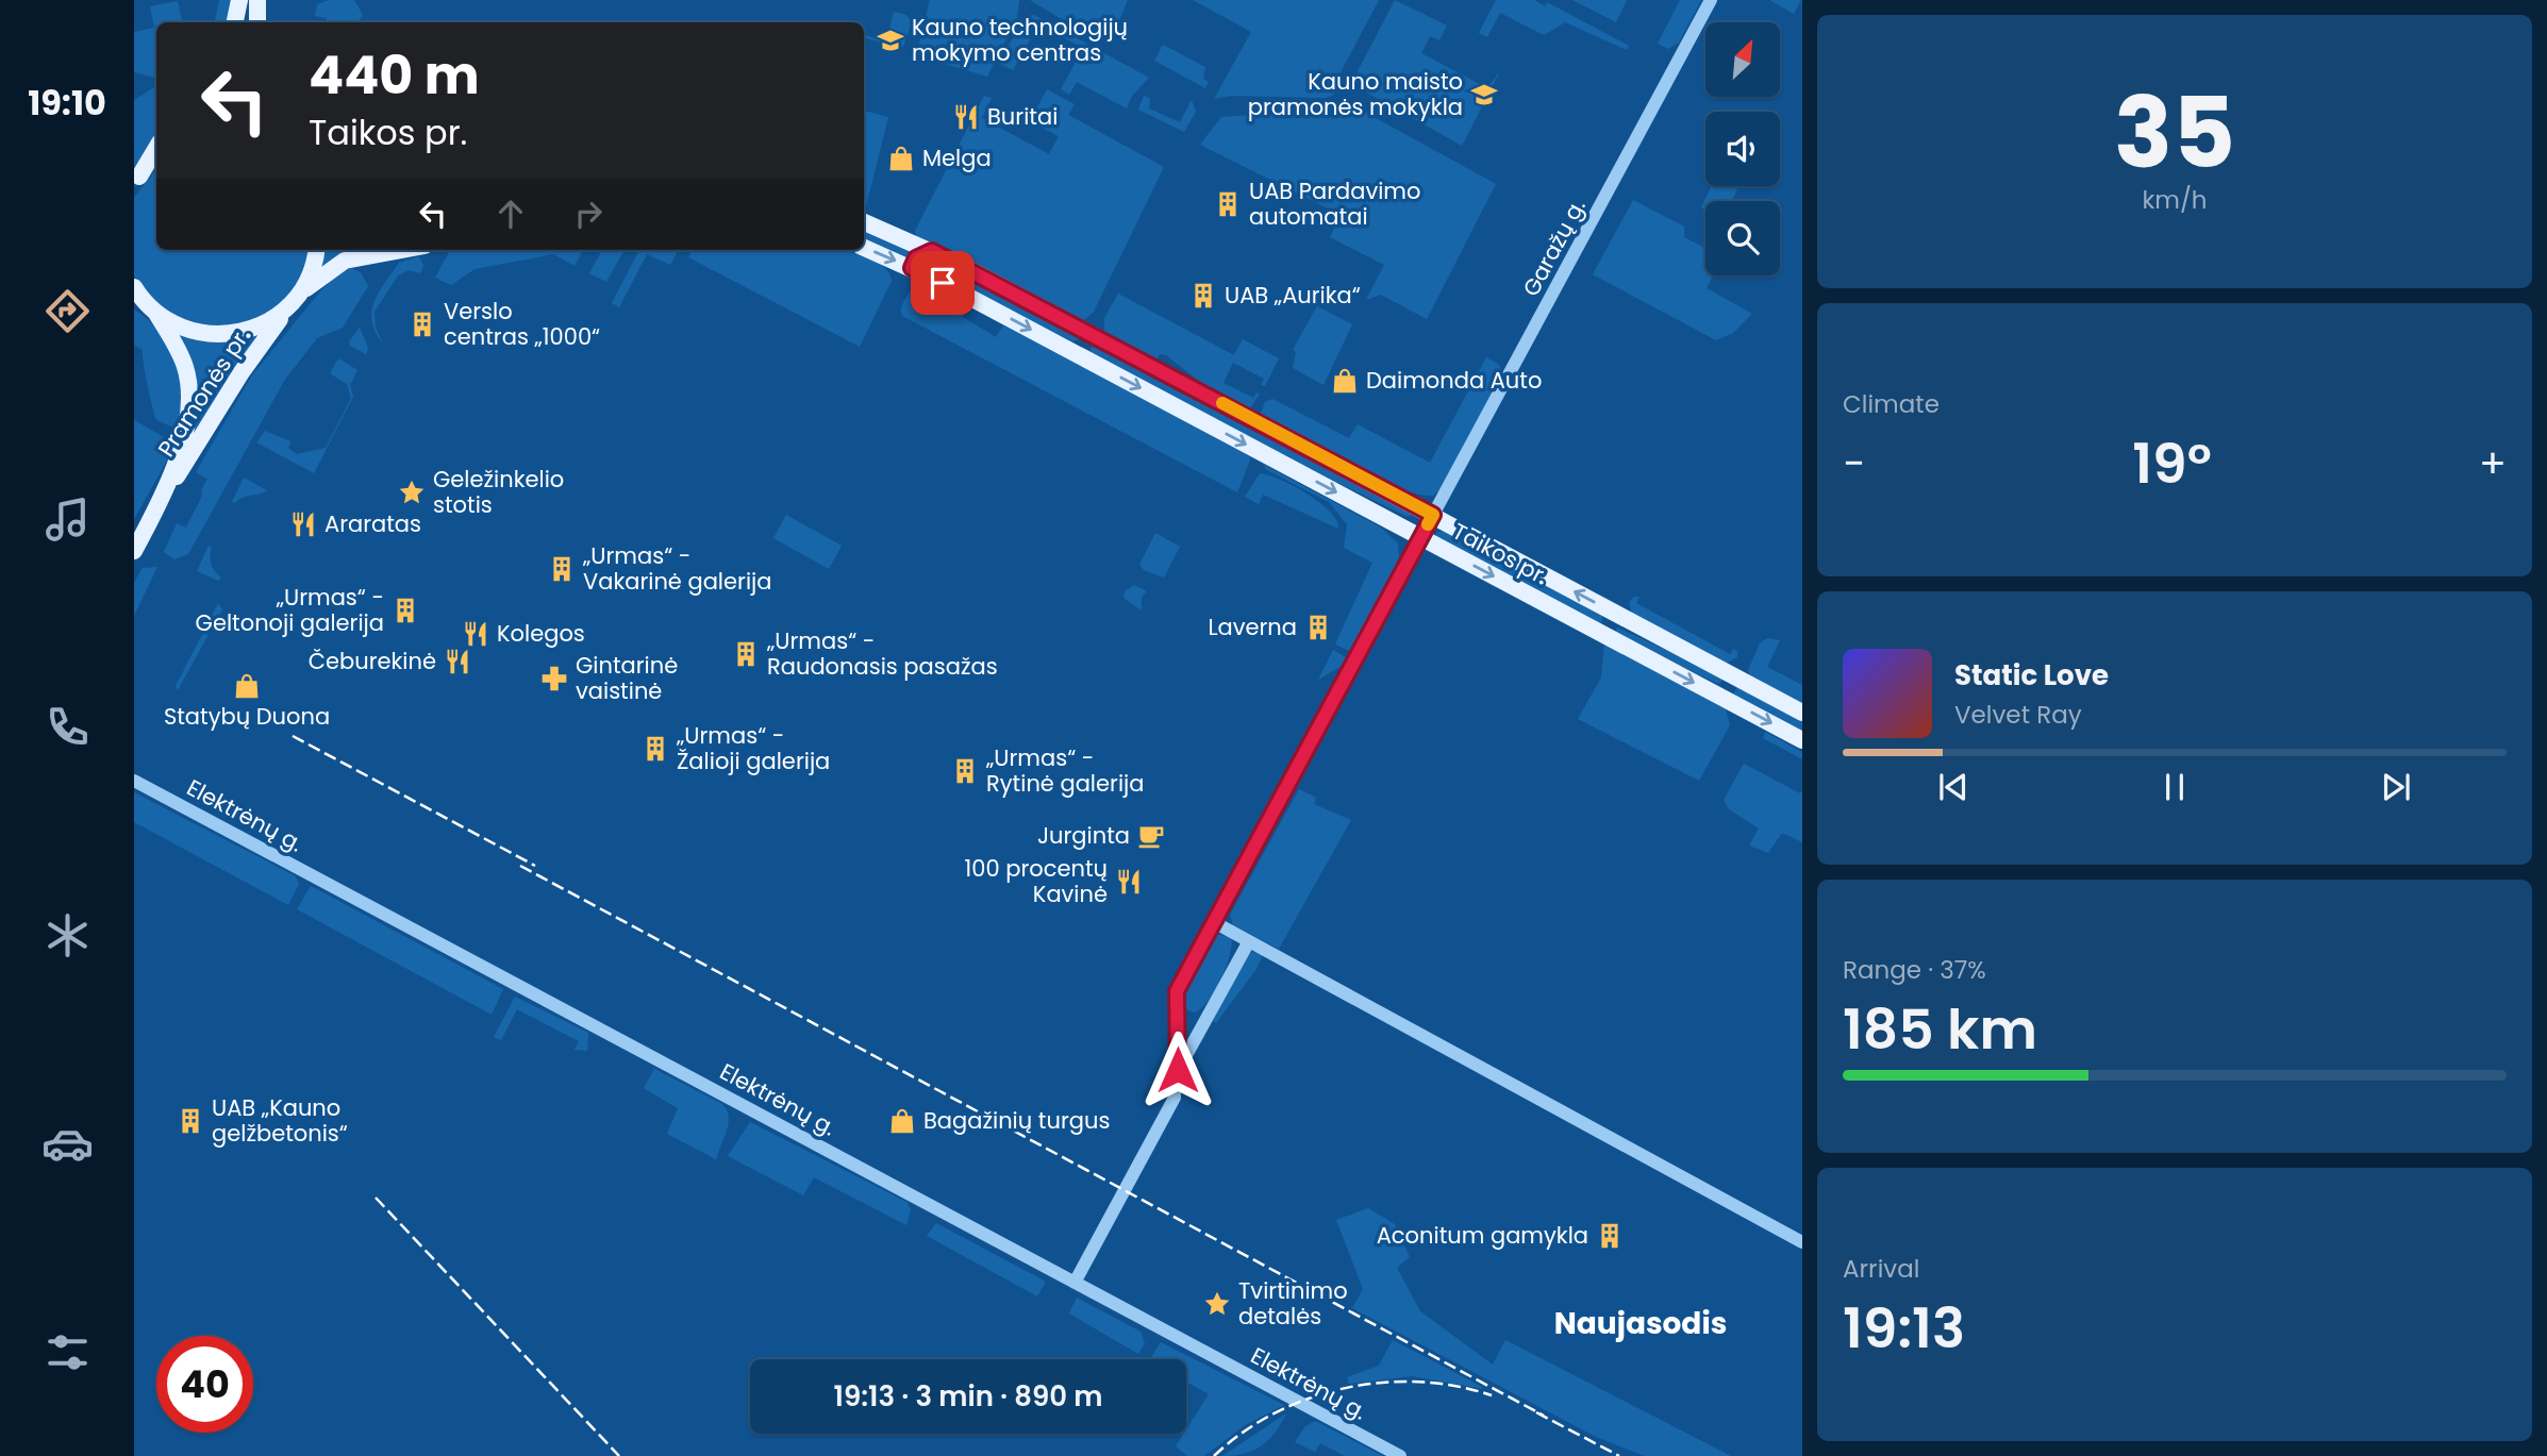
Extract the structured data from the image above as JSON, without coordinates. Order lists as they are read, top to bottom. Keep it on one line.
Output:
{"streets":{"main road":["Pramonės pr.","Taikos pr."],"street":["Garažų g.","Elektrėnų g."]},"crossings":[["Garažų g.","Taikos pr."]],"districts":["Naujasodis"],"places":{"school or university":["Kauno technologijų mokymo centras","Kauno maisto pramonės mokykla"],"restaurant":["Buritai","Araratas","Kolegos","Čeburekinė","100 procentų Kavinė"],"shop":["Melga","Daimonda Auto","Statybų Duona","Bagažinių turgus"],"building":["UAB Pardavimo automatai","UAB „Aurika“","Verslo centras „1000“","„Urmas“ - Vakarinė galerija","„Urmas“ - Geltonoji galerija","Laverna","„Urmas“ - Raudonasis pasažas","„Urmas“ - Žalioji galerija","„Urmas“ - Rytinė galerija","UAB „Kauno gelžbetonis“","Aconitum gamykla"],"place":["Geležinkelio stotis","Tvirtinimo detalės"],"pharmacy":["Gintarinė vaistinė"],"cafe":["Jurginta"]},"north":"top right","page":{"tabs":"19:10","tile":[["35","km/h"],"Climate",["Range · 37%","185 km"],["Arrival","19:13"]],"turn":["440 m","Taikos pr."],"heat":["−","19°","+"],"song":["Static Love","Velvet Ray"],"limit":"40","trip":"19:13 · 3 min · 890 m"}}
